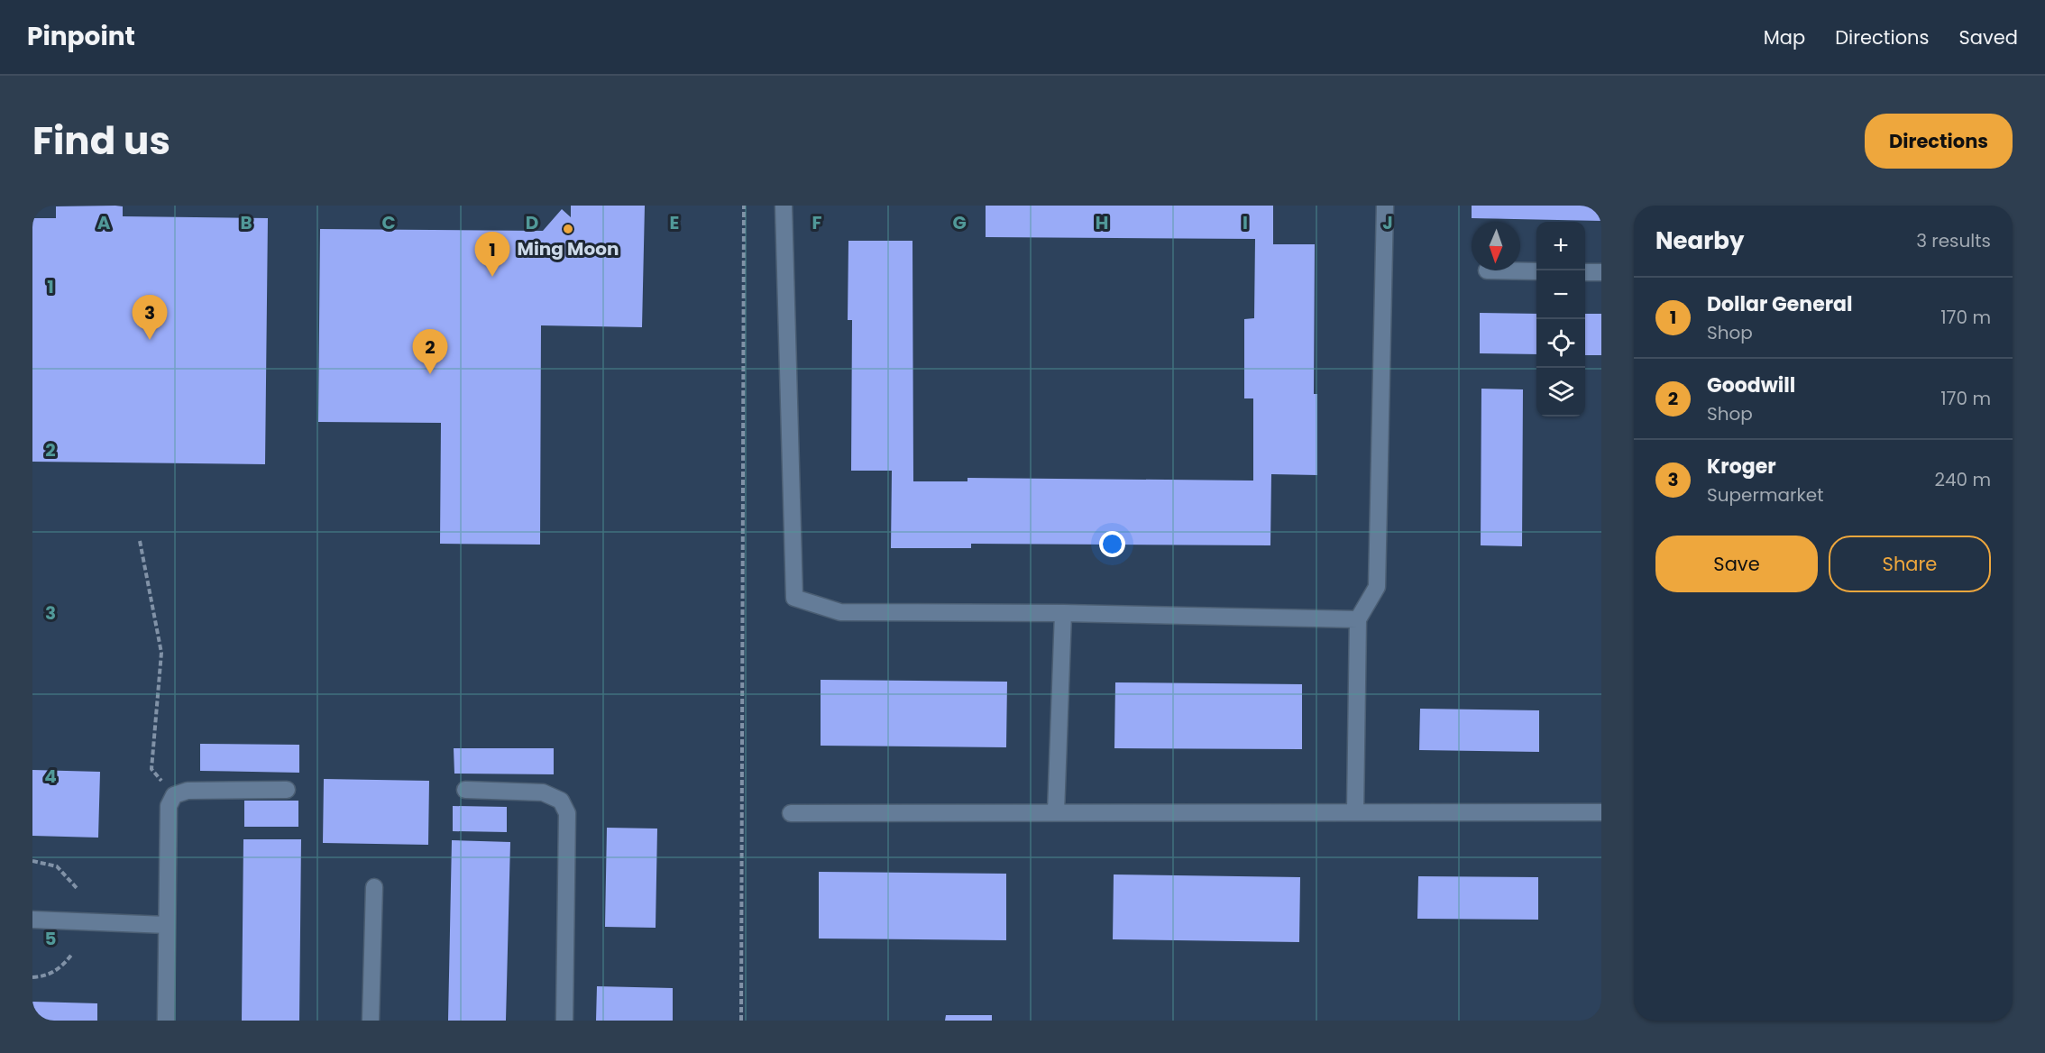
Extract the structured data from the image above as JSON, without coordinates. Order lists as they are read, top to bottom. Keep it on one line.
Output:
{"places":["Ming Moon"],"north":"bottom","page":{"header":"Pinpoint","nav":["Map","Directions","Saved"],"title":"Find us","buttons":["Directions",["Save","Share"]],"heading":["Nearby","3 results"],"map_buttons":["+","−"],"pins":["1","3","2"],"list":[{"mark":"1","name":"Dollar General","note":"Shop","value":"170 m"},{"mark":"2","name":"Goodwill","note":"Shop","value":"170 m"},{"mark":"3","name":"Kroger","note":"Supermarket","value":"240 m"}]},"grid":{"columns":["A","B","C","D","E","F","G","H","I","J"],"rows":["1","2","3","4","5"]}}
